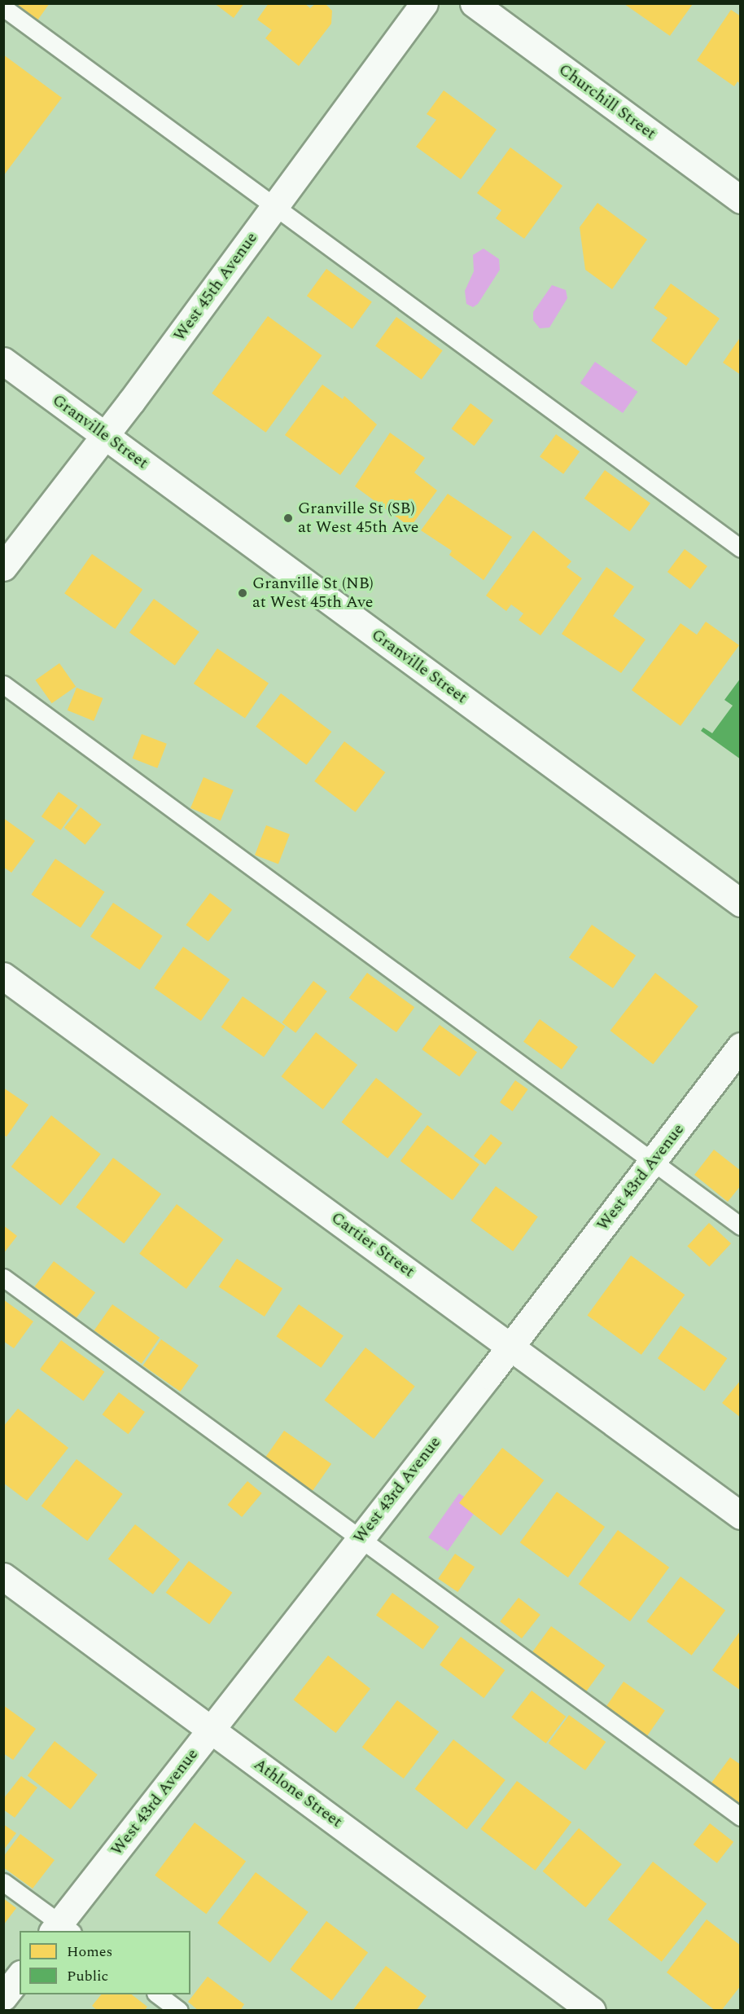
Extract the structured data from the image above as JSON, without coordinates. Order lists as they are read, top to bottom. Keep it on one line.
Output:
{"streets":{"main road":["Churchill Street","West 45th Avenue","Granville Street","West 43rd Avenue","Cartier Street","Athlone Street"]},"crossings":[["West 45th Avenue","Granville Street"],["West 43rd Avenue","Cartier Street"],["West 43rd Avenue","Athlone Street"]],"places":["Granville St (SB) at West 45th Ave","Granville St (NB) at West 45th Ave"],"legend":["Homes","Public"]}
